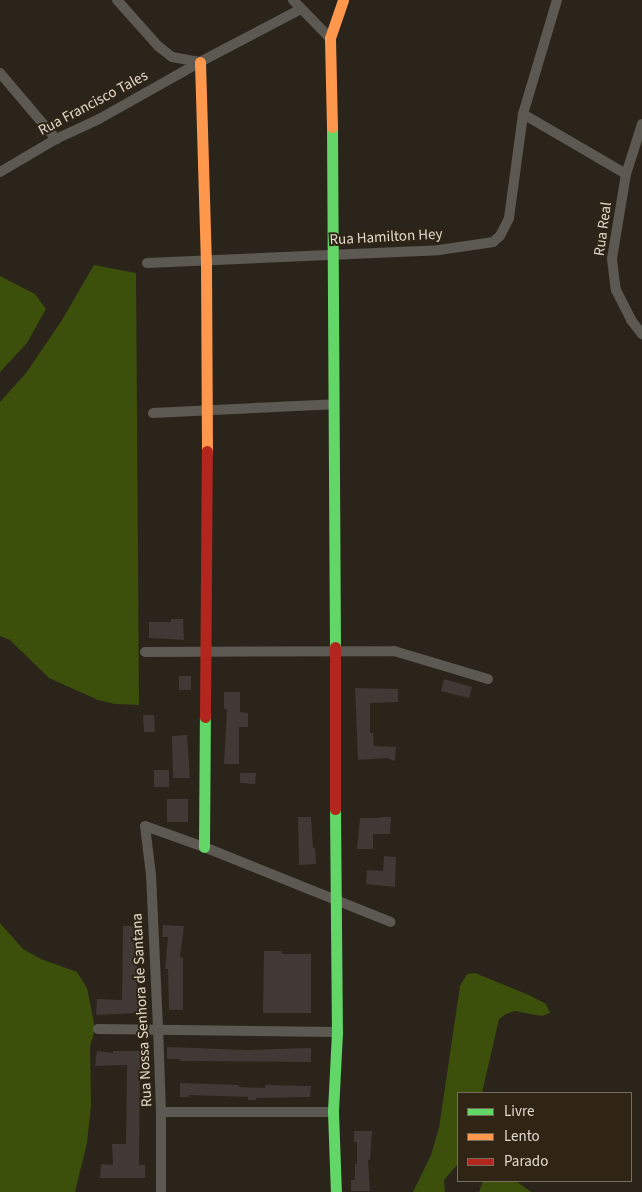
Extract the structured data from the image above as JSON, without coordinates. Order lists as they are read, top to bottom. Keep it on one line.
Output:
{"streets":{"street":["Rua Francisco Tales","Rua Real","Rua Hamilton Hey","Rua Nossa Senhora de Santana"]},"legend":["Livre","Lento","Parado"]}
